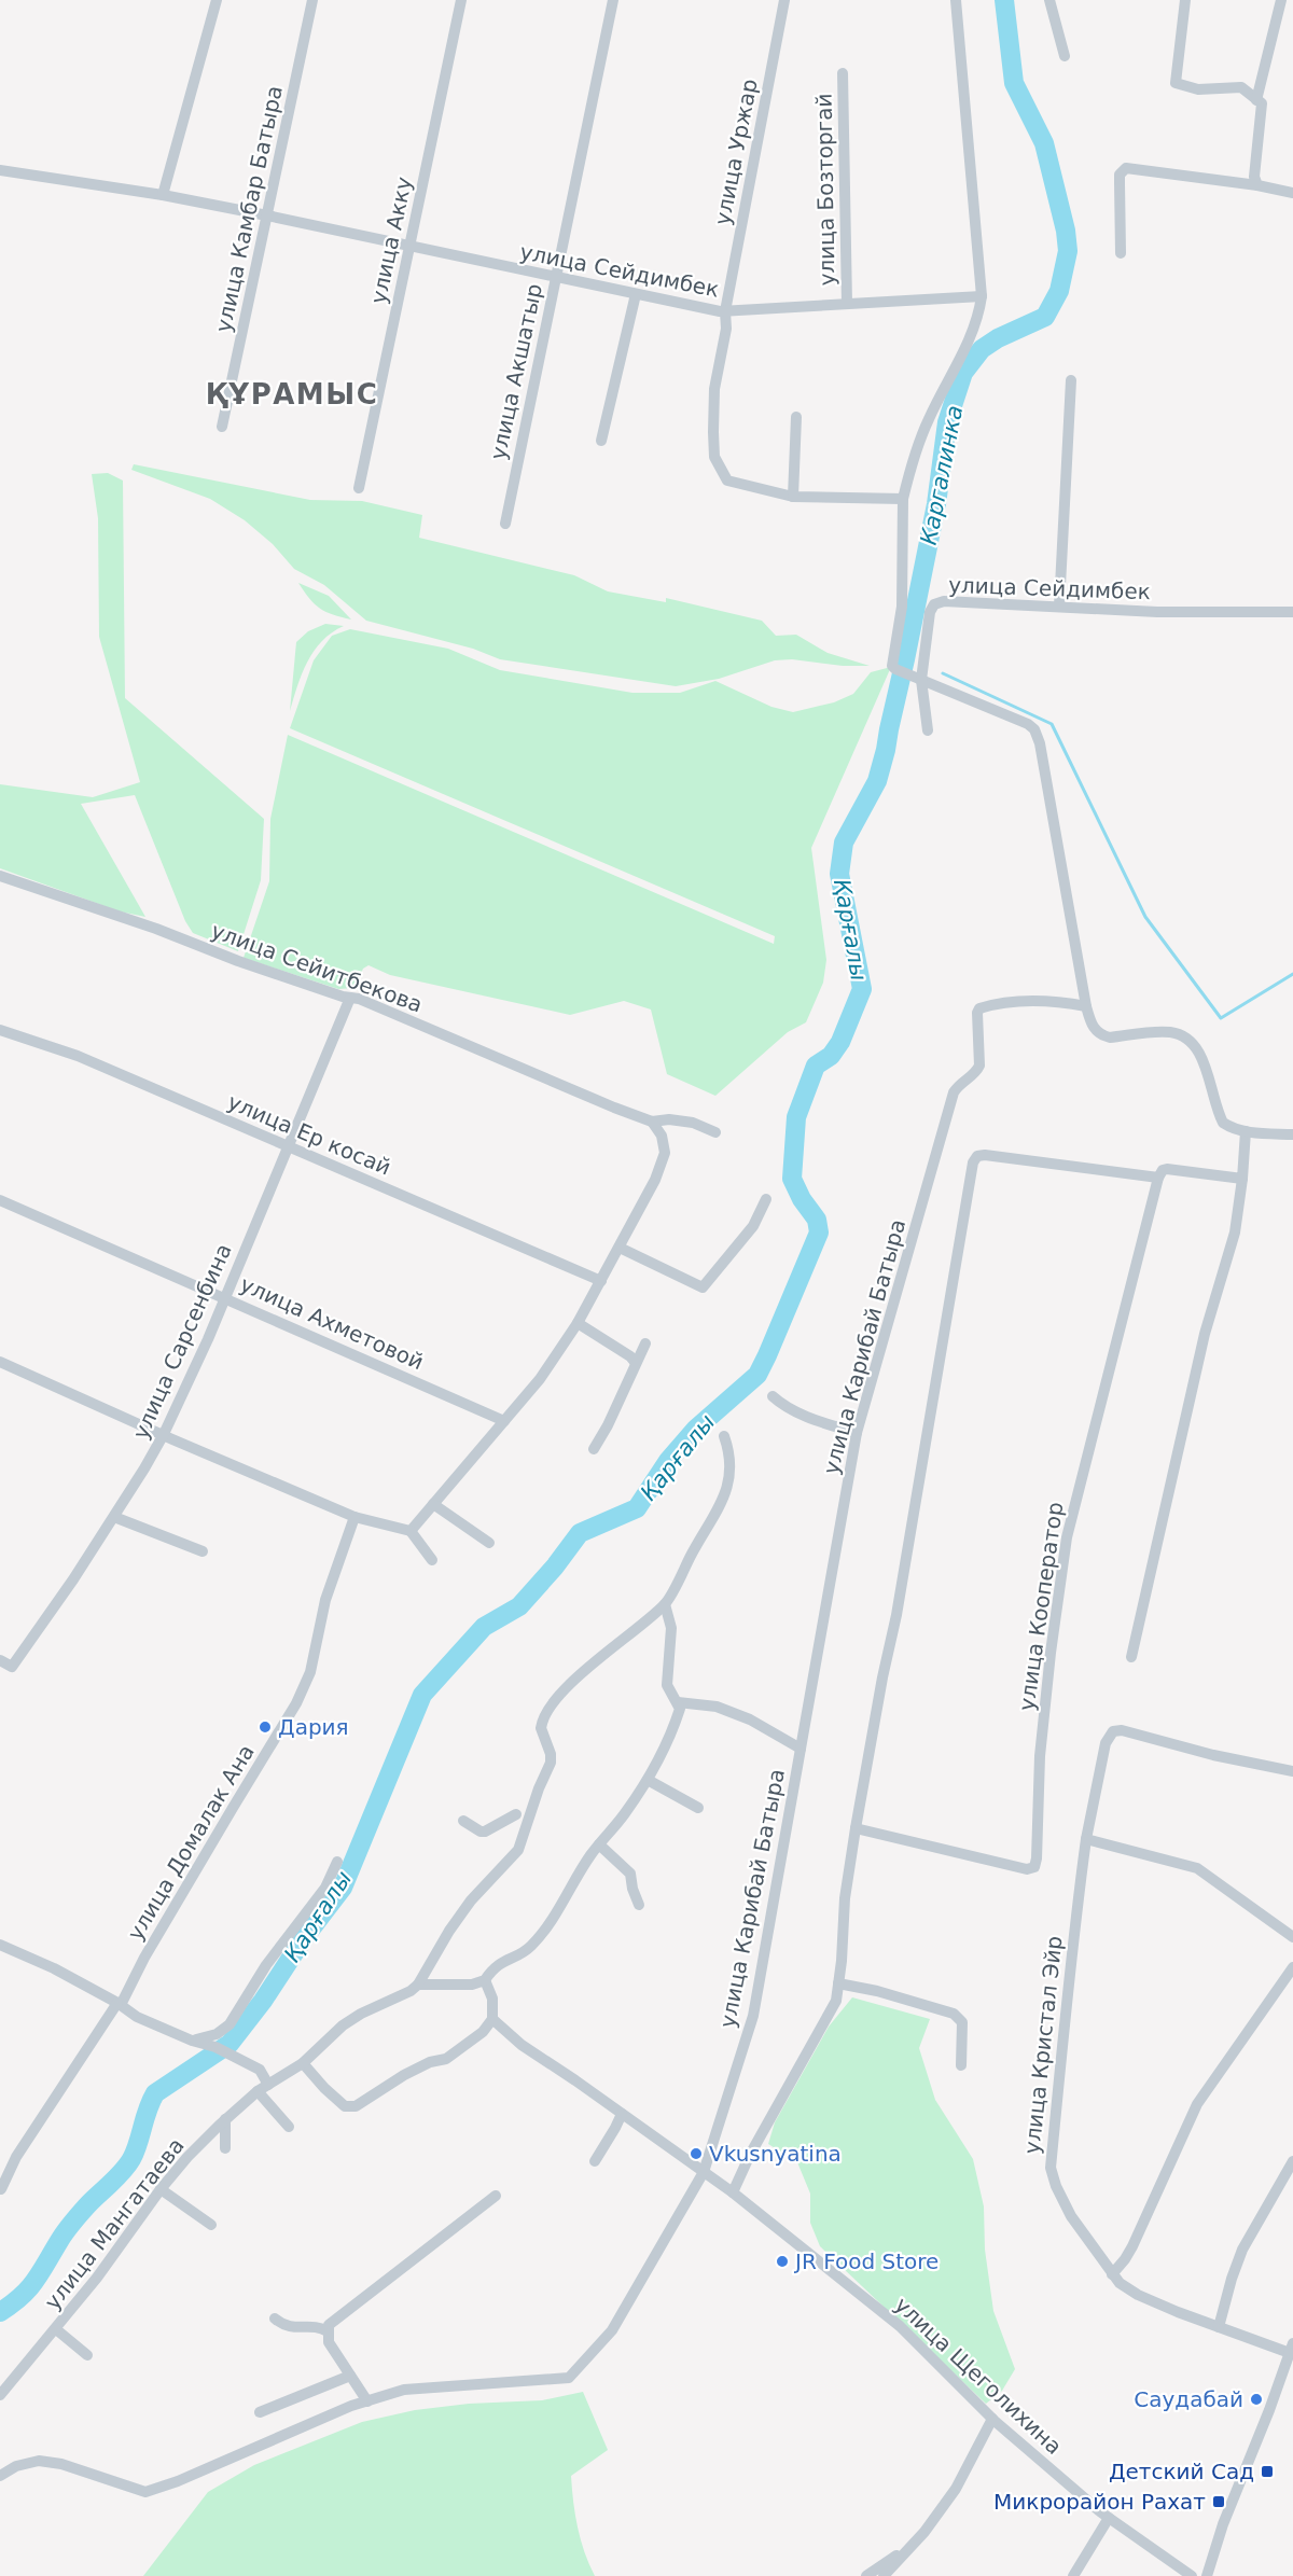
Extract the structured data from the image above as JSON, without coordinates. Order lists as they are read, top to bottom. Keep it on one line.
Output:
{"streets":{"street":["улица Уржар","улица Бозторгай","улица Камбар Батыра","улица Акку","улица Сейдимбек","улица Акшатыр","улица Сейитбекова","улица Ер косай","улица Ахметовой","улица Сарсенбина","улица Карибай Батыра","улица Кооператор","улица Домалак Ана","улица Кристал Эйр","улица Мангатаева","улица Щеголихина"]},"crossings":[["улица Уржар","улица Сейдимбек"],["улица Бозторгай","улица Сейдимбек"],["улица Камбар Батыра","улица Сейдимбек"],["улица Акку","улица Сейдимбек"],["улица Сейдимбек","улица Акшатыр"],["улица Сейитбекова","улица Сарсенбина"],["улица Ер косай","улица Сарсенбина"],["улица Ахметовой","улица Сарсенбина"],["улица Карибай Батыра","улица Щеголихина"]],"districts":["ҚҰРАМЫС"],"water":["Каргалинка","Қарғалы"],"places":{"other":["Дария","Vkusnyatina","JR Food Store","Саудабай"],"transit":["Детский Сад","Микрорайон Рахат"]}}
